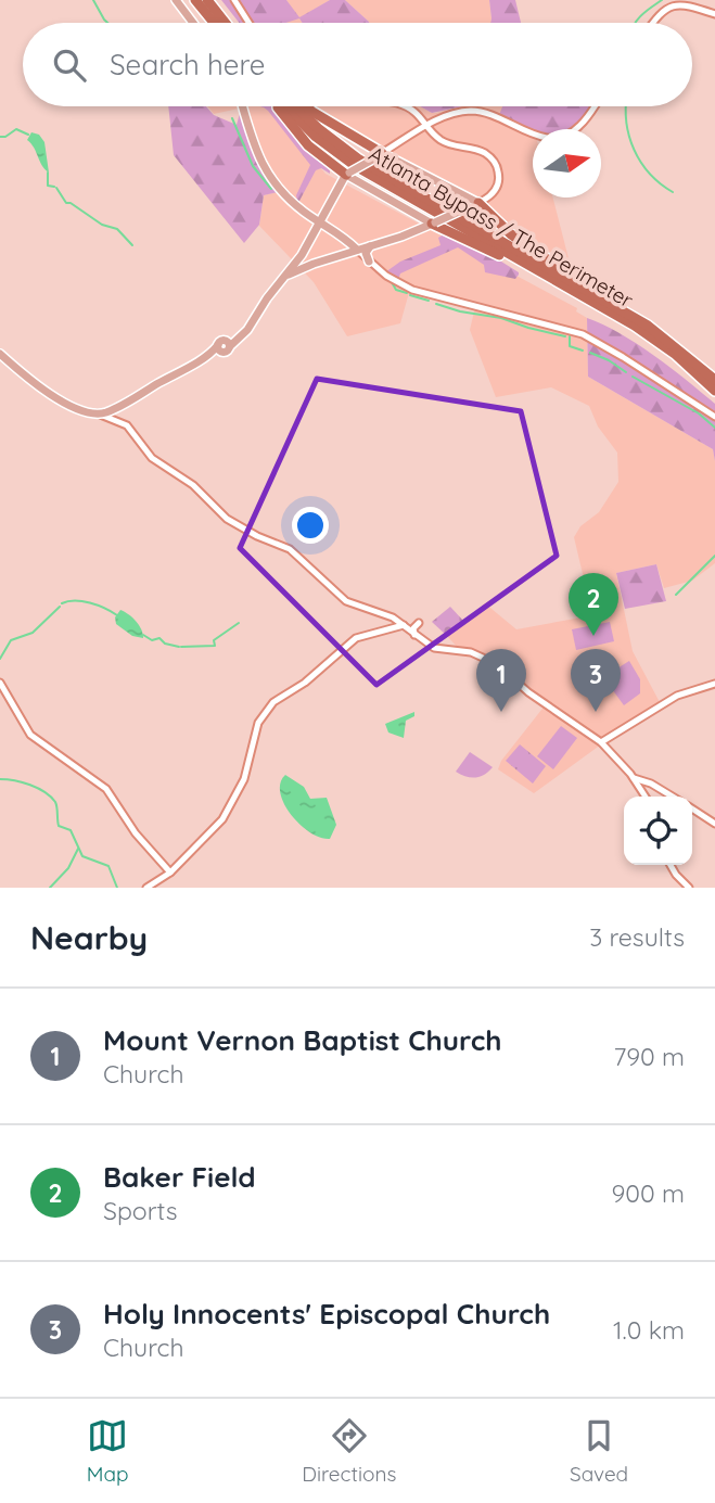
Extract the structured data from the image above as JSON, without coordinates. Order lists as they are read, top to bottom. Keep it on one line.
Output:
{"streets":{"highway":["Atlanta Bypass / The Perimeter"]},"north":"right","page":{"search":"Search here","pins":["2","1","3"],"heading":["Nearby","3 results"],"list":[{"mark":"1","name":"Mount Vernon Baptist Church","note":"Church","value":"790 m"},{"mark":"2","name":"Baker Field","note":"Sports","value":"900 m"},{"mark":"3","name":"Holy Innocents' Episcopal Church","note":"Church","value":"1.0 km"}],"nav":["Map","Directions","Saved"]}}
